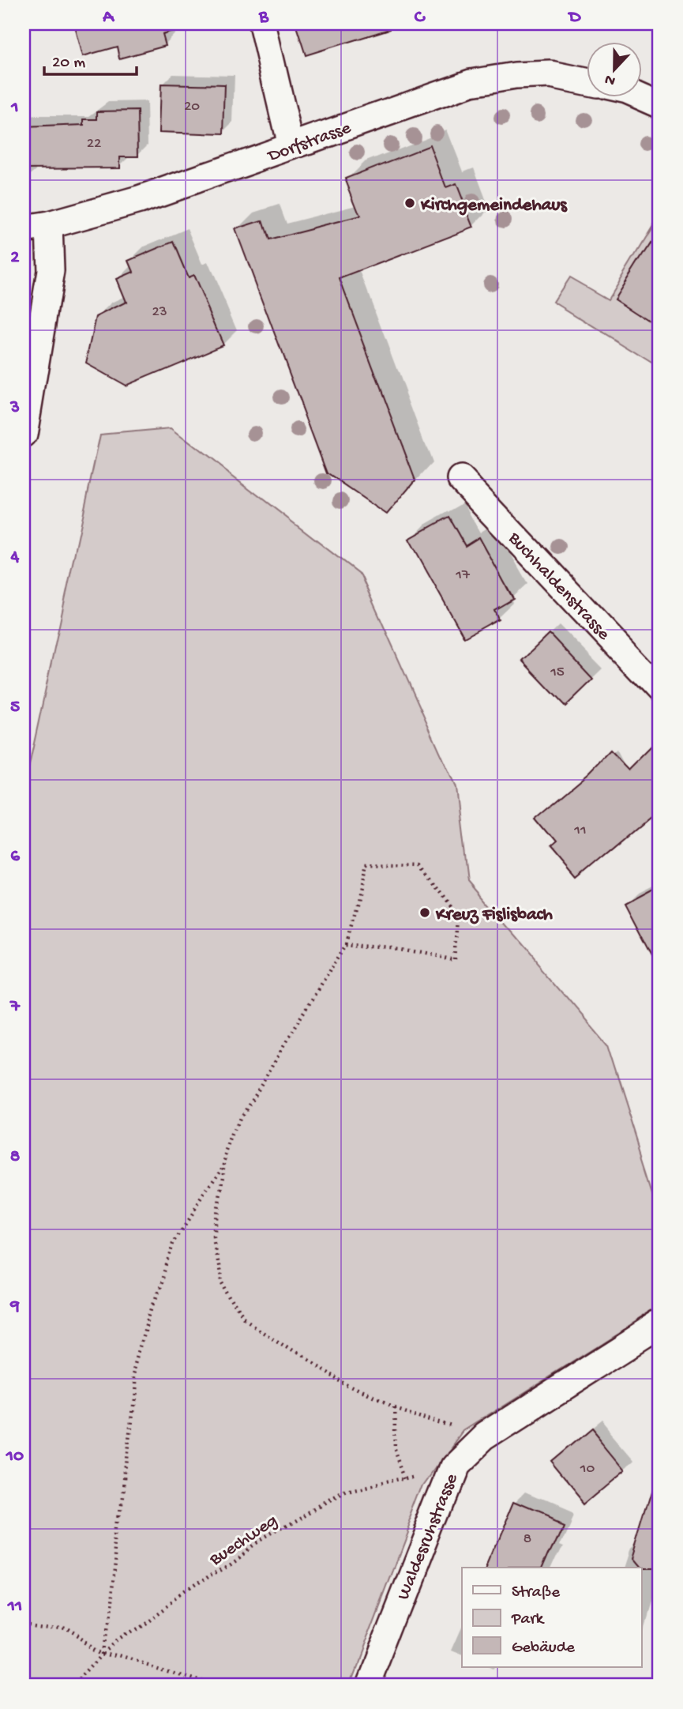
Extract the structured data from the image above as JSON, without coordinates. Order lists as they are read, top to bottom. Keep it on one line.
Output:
{"streets":{"street":["Dorfstrasse","Buchhaldenstrasse","Waldesruhstrasse"],"path":["Buechweg"]},"crossings":[["Waldesruhstrasse","Buechweg"]],"places":["Kirchgemeindehaus","Kreuz Fislisbach"],"house_numbers":["20","22","23","17","15","11","10","8"],"legend":["Straße","Park","Gebäude"],"scale_bar":"20 m","north":"bottom","grid":{"columns":["A","B","C","D"],"rows":["1","2","3","4","5","6","7","8","9","10","11"]}}
